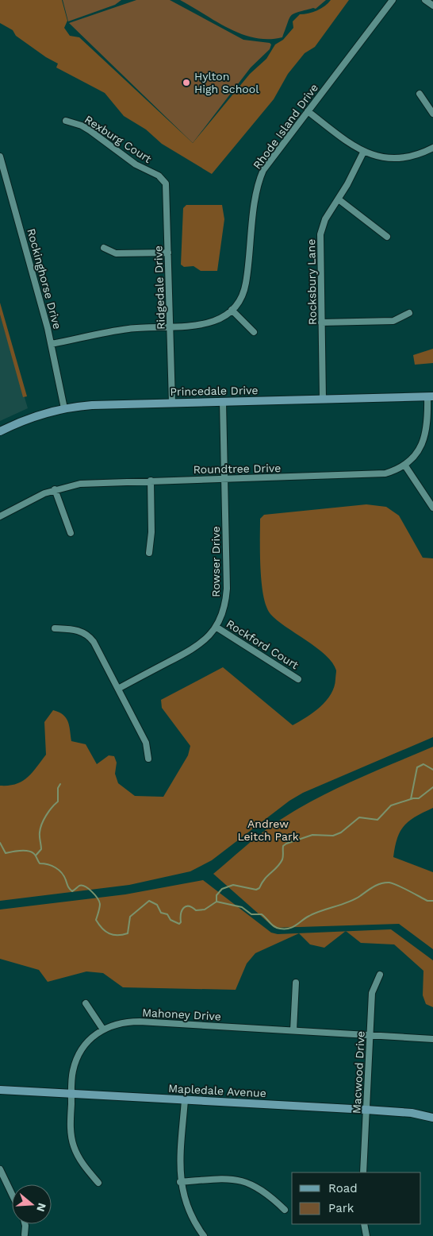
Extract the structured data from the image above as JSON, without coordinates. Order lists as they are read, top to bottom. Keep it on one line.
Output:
{"streets":{"street":["Rhode Island Drive","Rexburg Court","Rockinghorse Drive","Rocksbury Lane","Ridgedale Drive","Princedale Drive","Roundtree Drive","Rowser Drive","Rockford Court","Mahoney Drive","Macwood Drive","Mapledale Avenue"]},"crossings":[["Rhode Island Drive","Rockinghorse Drive"],["Rhode Island Drive","Ridgedale Drive"],["Rexburg Court","Ridgedale Drive"],["Rockinghorse Drive","Princedale Drive"],["Rocksbury Lane","Princedale Drive"],["Ridgedale Drive","Princedale Drive"],["Princedale Drive","Roundtree Drive"],["Princedale Drive","Rowser Drive"],["Roundtree Drive","Rowser Drive"],["Rowser Drive","Rockford Court"],["Mahoney Drive","Macwood Drive"],["Mahoney Drive","Mapledale Avenue"],["Macwood Drive","Mapledale Avenue"]],"parks":["Andrew Leitch Park"],"places":["Hylton High School"],"legend":["Road","Park"],"north":"right"}
